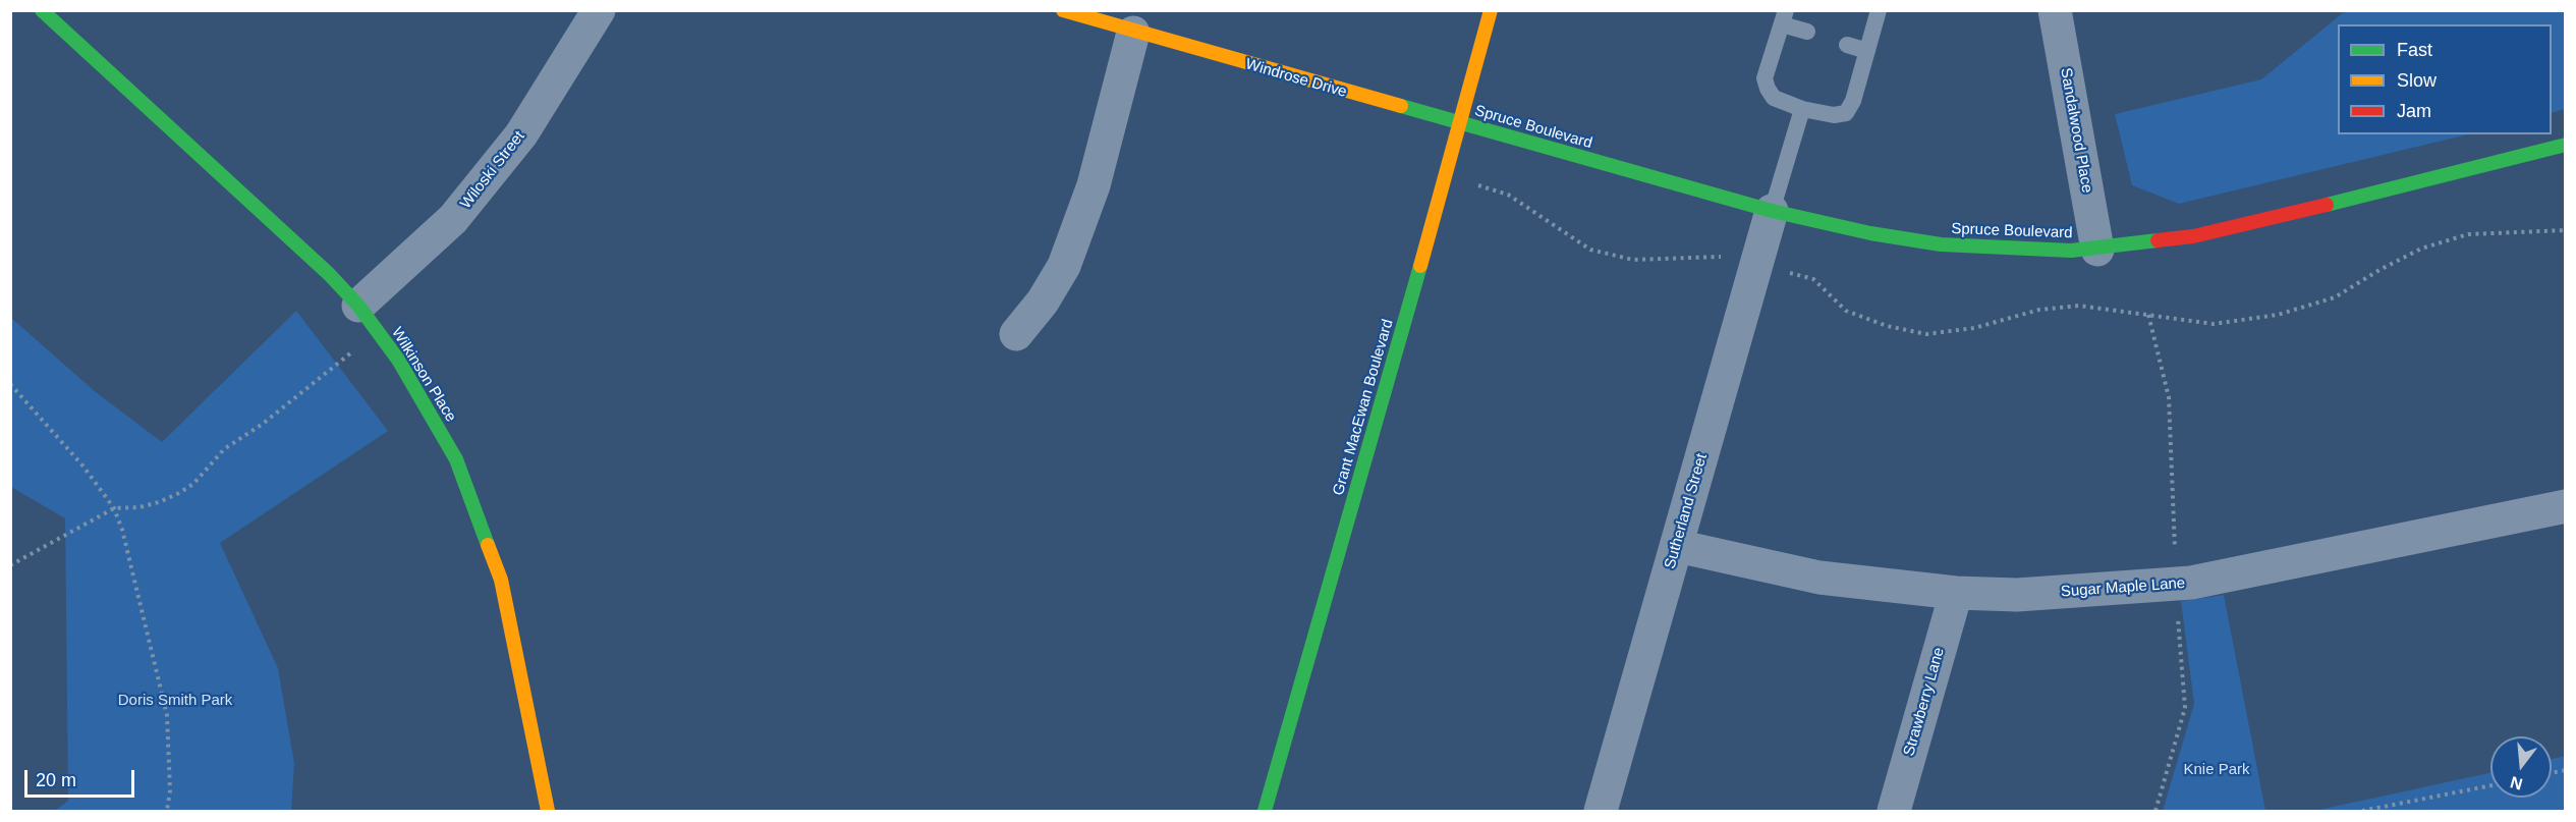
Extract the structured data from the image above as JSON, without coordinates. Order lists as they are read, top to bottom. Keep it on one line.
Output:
{"streets":{"street":["Windrose Drive","Spruce Boulevard","Sandalwood Place","Wiloski Street","Wilkinson Place","Grant MacEwan Boulevard","Sutherland Street","Sugar Maple Lane","Strawberry Lane"]},"crossings":[["Windrose Drive","Spruce Boulevard"],["Windrose Drive","Grant MacEwan Boulevard"],["Spruce Boulevard","Sandalwood Place"],["Spruce Boulevard","Grant MacEwan Boulevard"],["Spruce Boulevard","Sutherland Street"],["Wiloski Street","Wilkinson Place"],["Sutherland Street","Sugar Maple Lane"],["Sugar Maple Lane","Strawberry Lane"]],"parks":["Doris Smith Park","Knie Park"],"legend":["Fast","Slow","Jam"],"scale_bar":"20 m","north":"bottom"}
